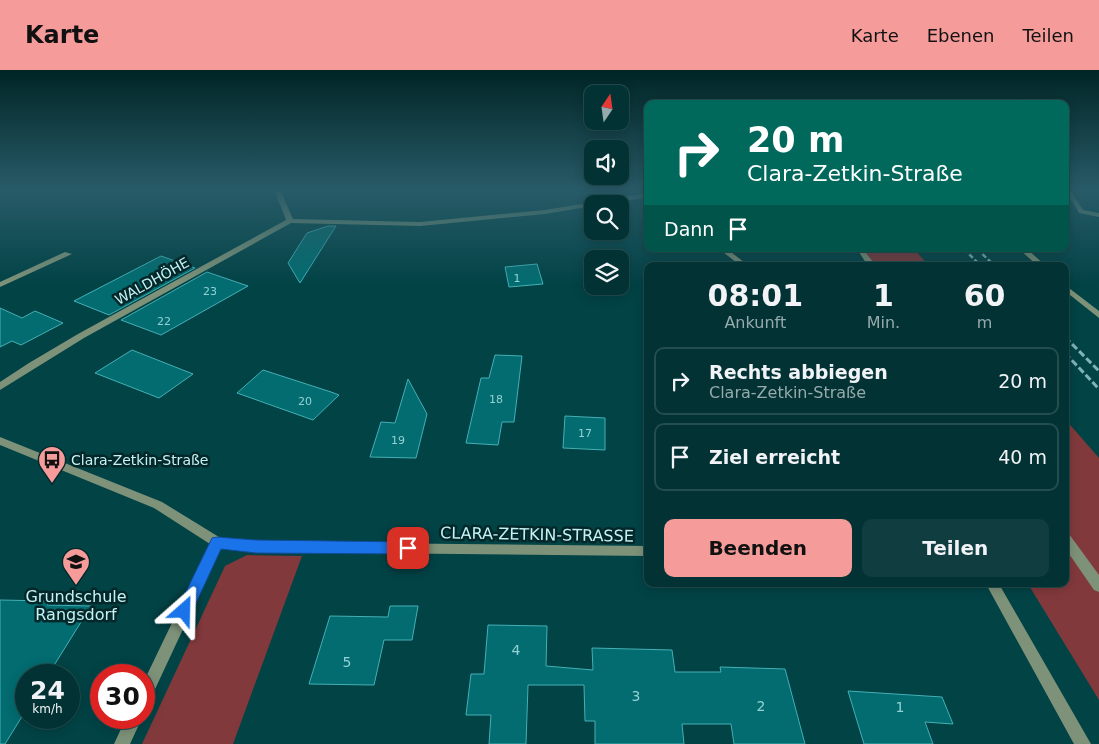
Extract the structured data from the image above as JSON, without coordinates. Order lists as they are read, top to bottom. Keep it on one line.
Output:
{"streets":{"street":["WALDHÖHE","CLARA-ZETKIN-STRASSE"]},"places":{"bus stop":["Clara-Zetkin-Straße"],"school or university":["Grundschule Rangsdorf"]},"house_numbers":["1","23","22","18","20","17","19","4","5","3","2","1"],"north":"top","page":{"header":"Karte","nav":["Karte","Ebenen","Teilen"],"turn":["20 m","Clara-Zetkin-Straße"],"then":"Dann","eta":["08:01","Ankunft","1","Min.","60","m"],"list":[{"name":"Rechts abbiegen","note":"Clara-Zetkin-Straße","value":"20 m"},{"name":"Ziel erreicht","value":"40 m"}],"buttons":["Beenden","Teilen"],"speed":"24 km/h","limit":"30"}}
